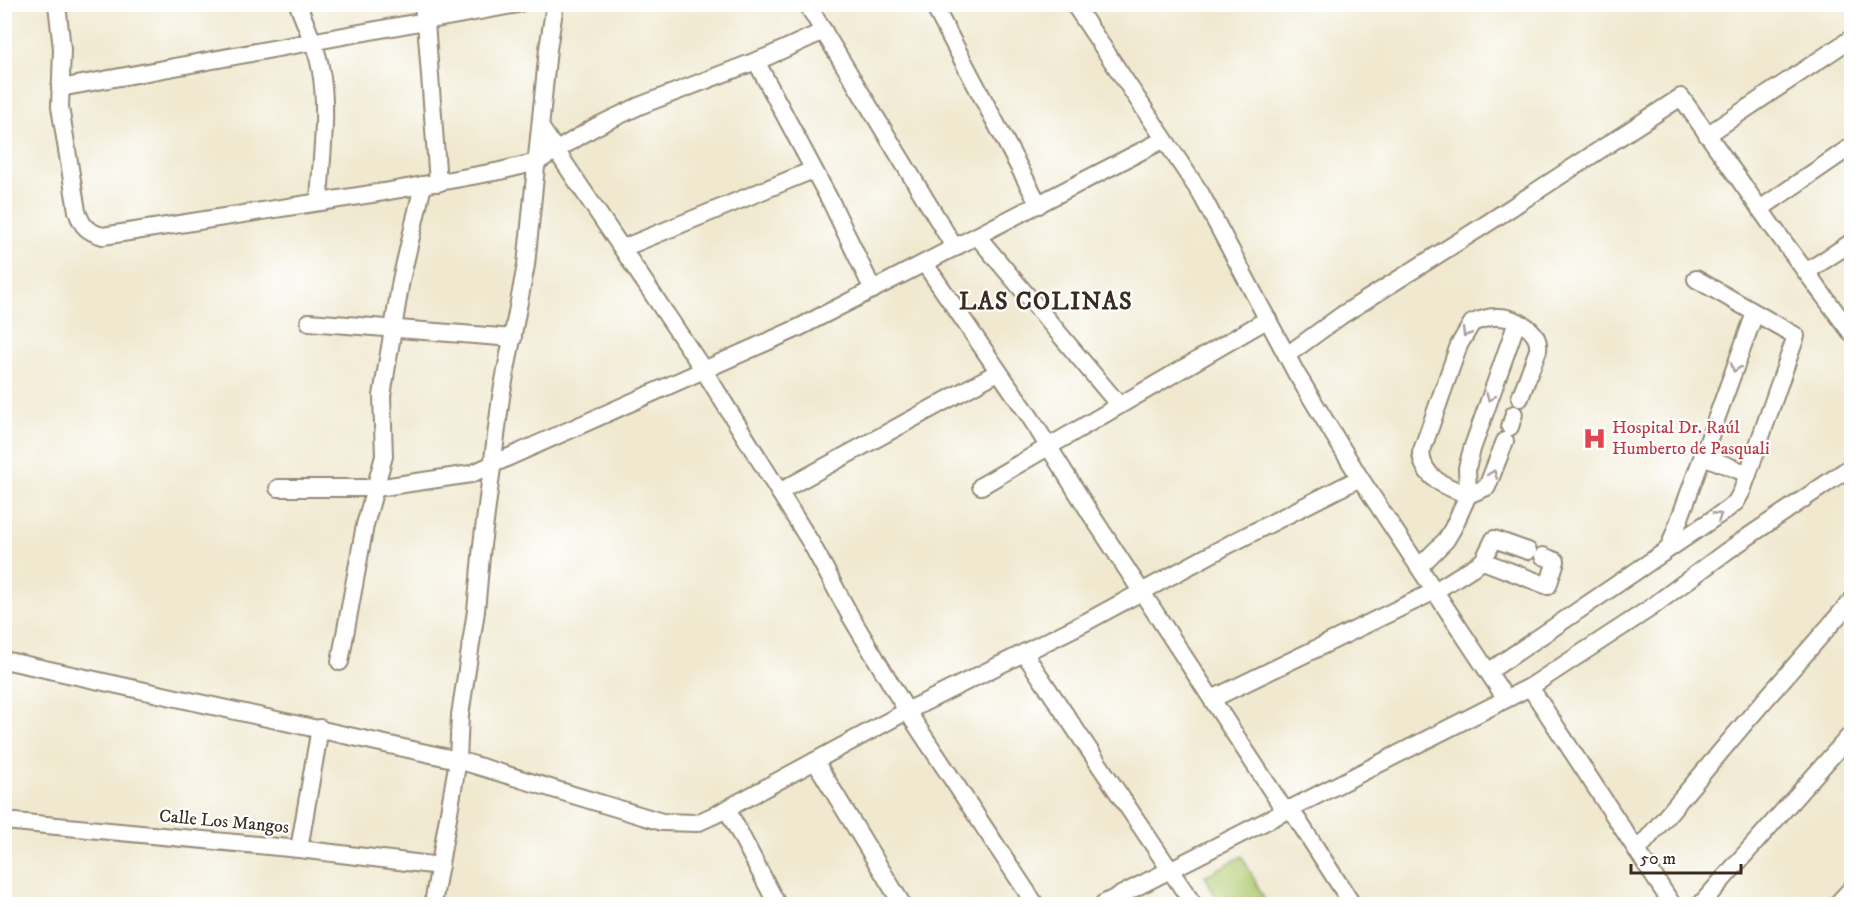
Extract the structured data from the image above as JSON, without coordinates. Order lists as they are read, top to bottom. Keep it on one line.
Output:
{"streets":{"street":["Calle Los Mangos"]},"districts":["LAS COLINAS"],"places":{"hospital":["Hospital Dr. Raúl Humberto de Pasquali"]},"scale_bar":"50 m"}
